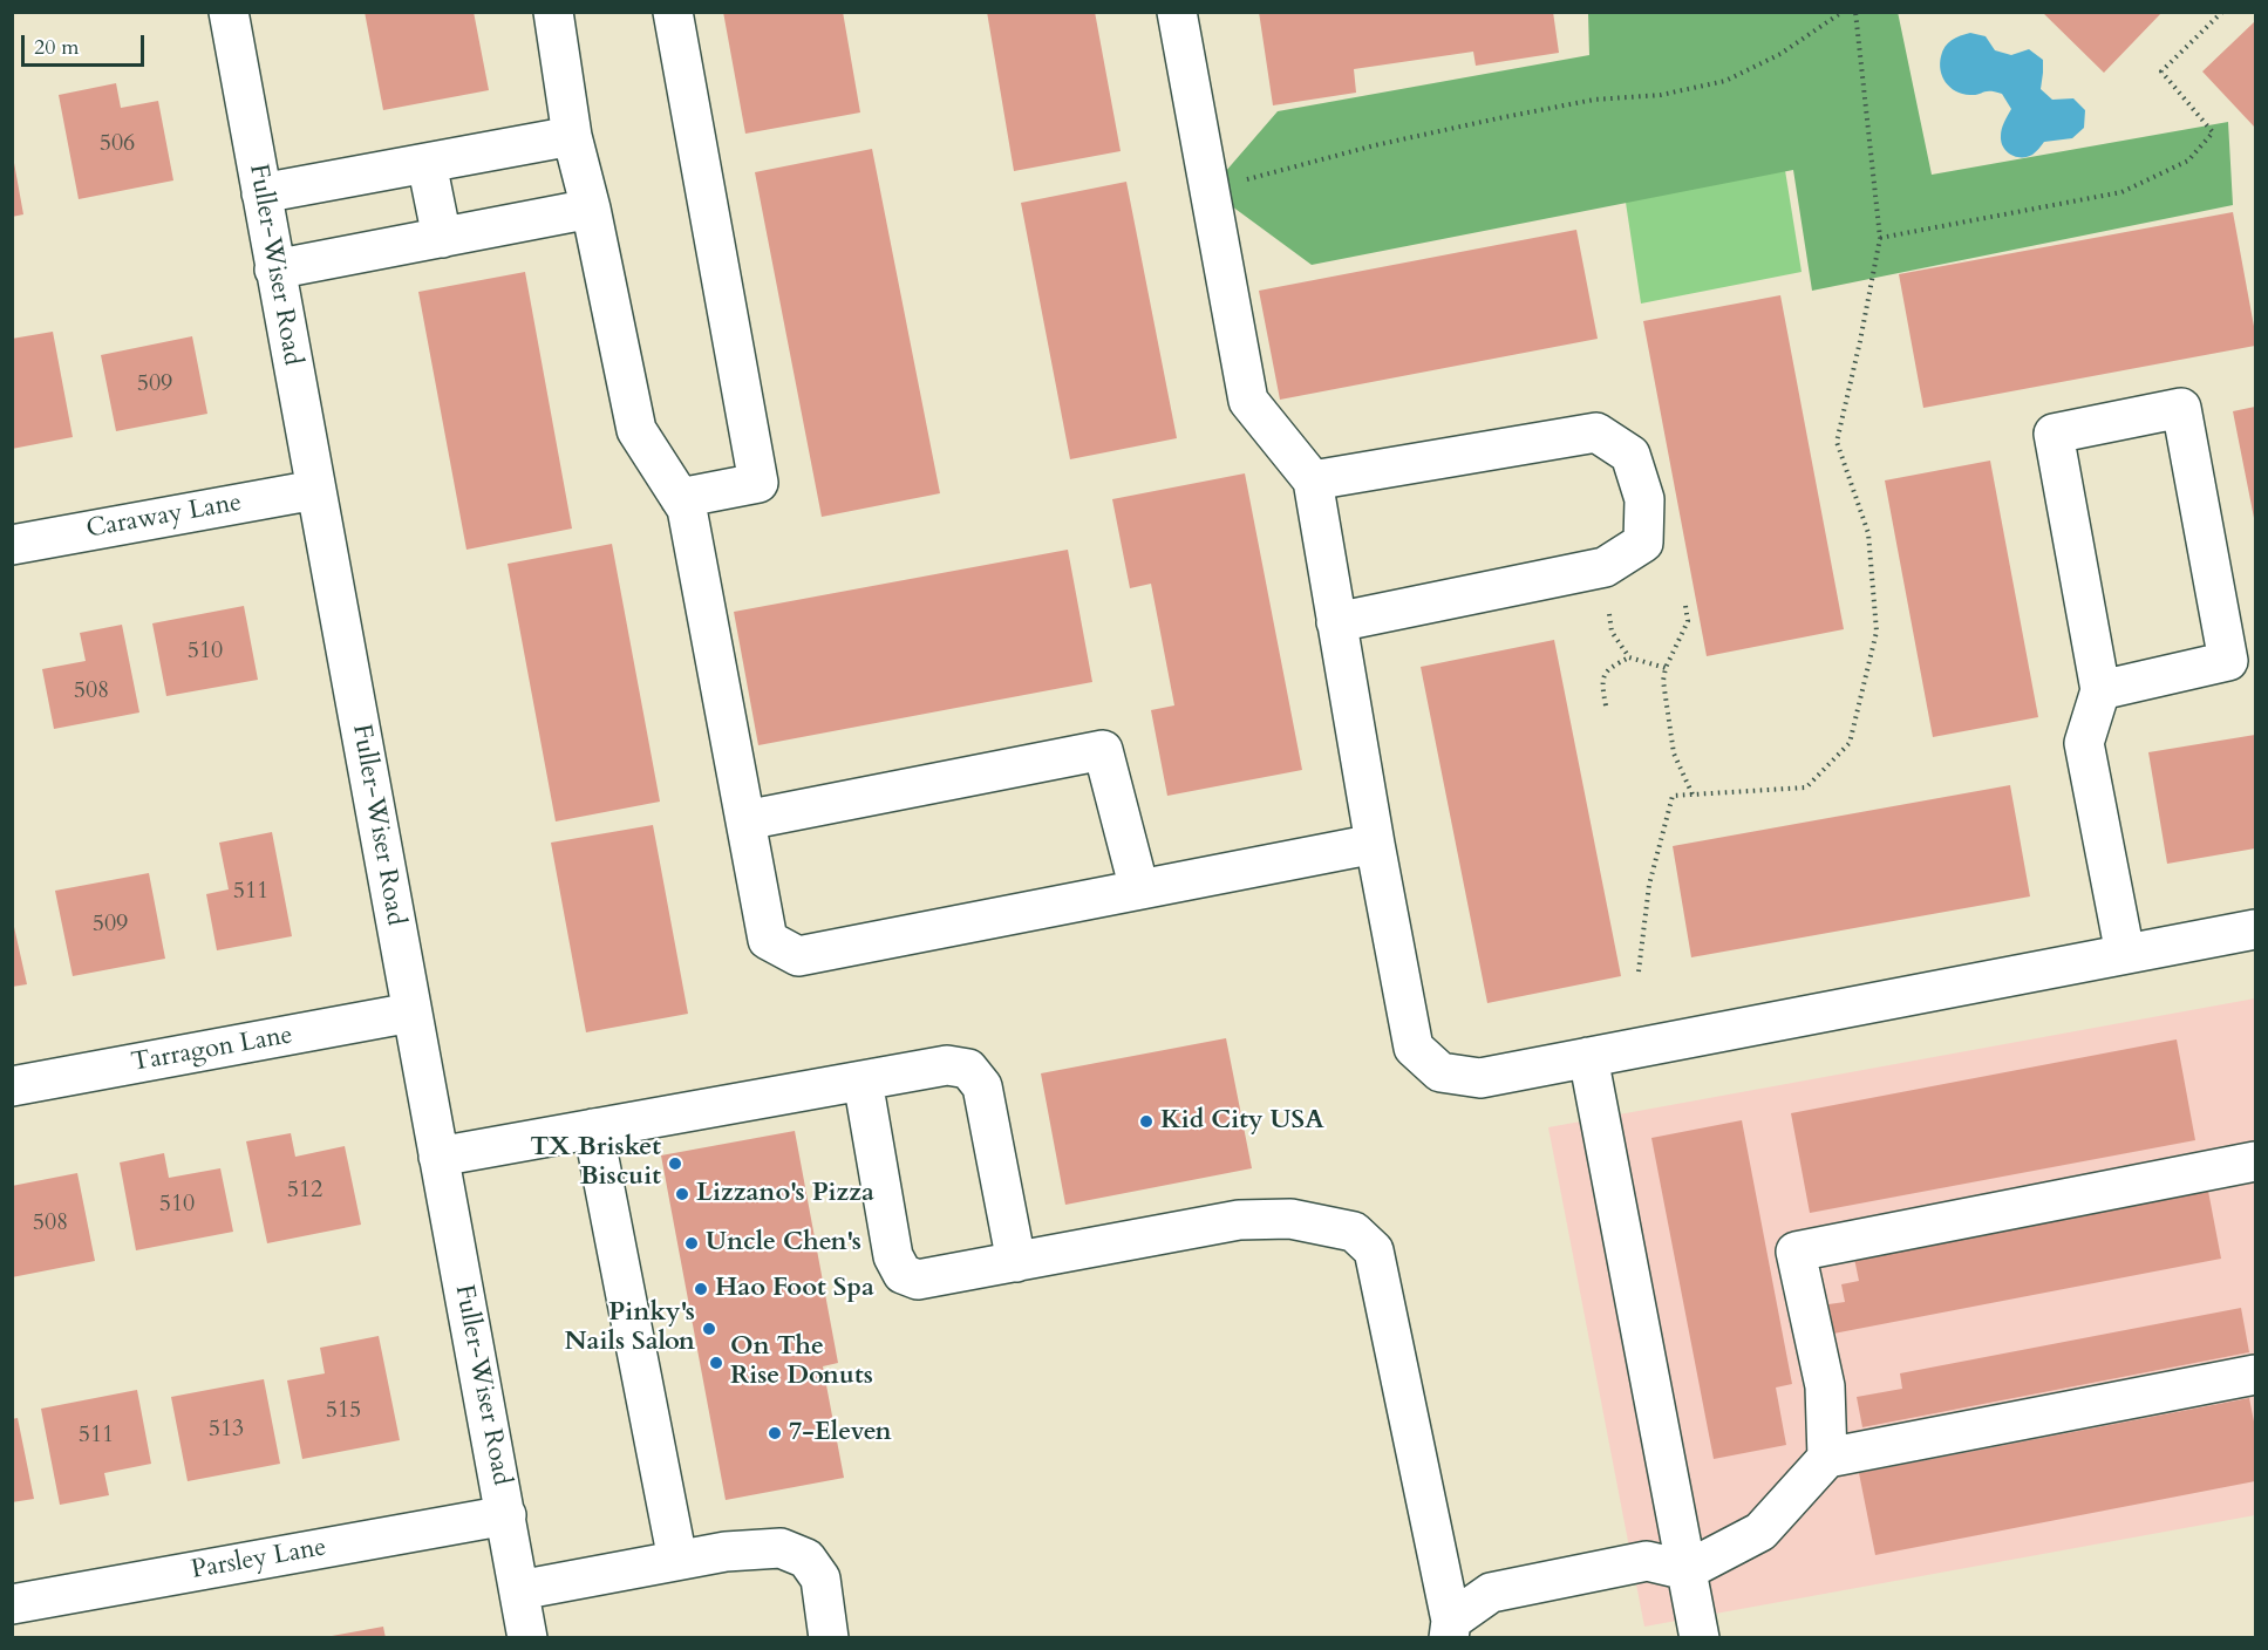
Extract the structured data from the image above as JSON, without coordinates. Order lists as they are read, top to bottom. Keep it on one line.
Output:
{"streets":{"street":["Fuller-Wiser Road","Caraway Lane","Tarragon Lane","Parsley Lane"]},"crossings":[["Fuller-Wiser Road","Caraway Lane"],["Fuller-Wiser Road","Tarragon Lane"],["Fuller-Wiser Road","Parsley Lane"]],"places":["Kid City USA","TX Brisket Biscuit","Lizzano's Pizza","Uncle Chen's","Hao Foot Spa","Pinky's Nails Salon","On The Rise Donuts","7-Eleven"],"house_numbers":["506","509","510","508","511","509","512","510","508","515","513","511"],"scale_bar":"20 m"}
